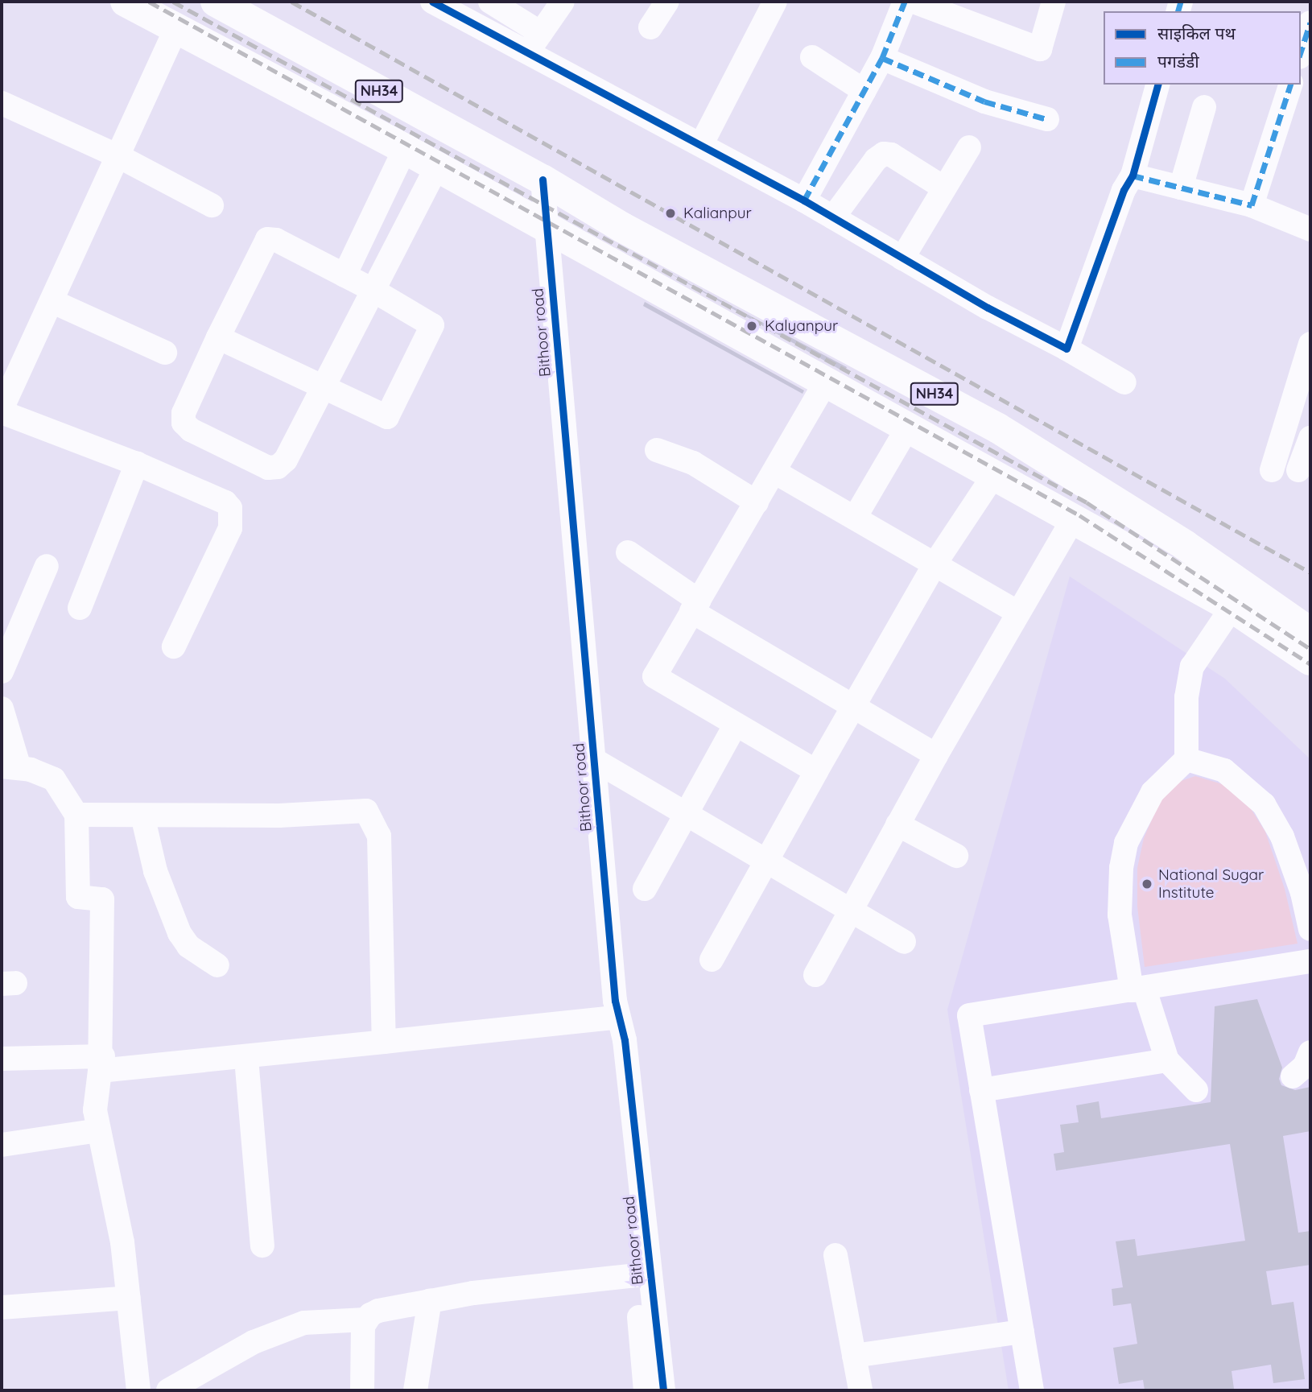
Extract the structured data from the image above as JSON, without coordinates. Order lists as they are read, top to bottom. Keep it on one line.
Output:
{"streets":{"highway":["NH34"],"street":["Bithoor road"]},"crossings":[["NH34","Bithoor road"]],"places":["Kalianpur","Kalyanpur","National Sugar Institute"],"legend":["साइकिल पथ","पगडंडी"]}
